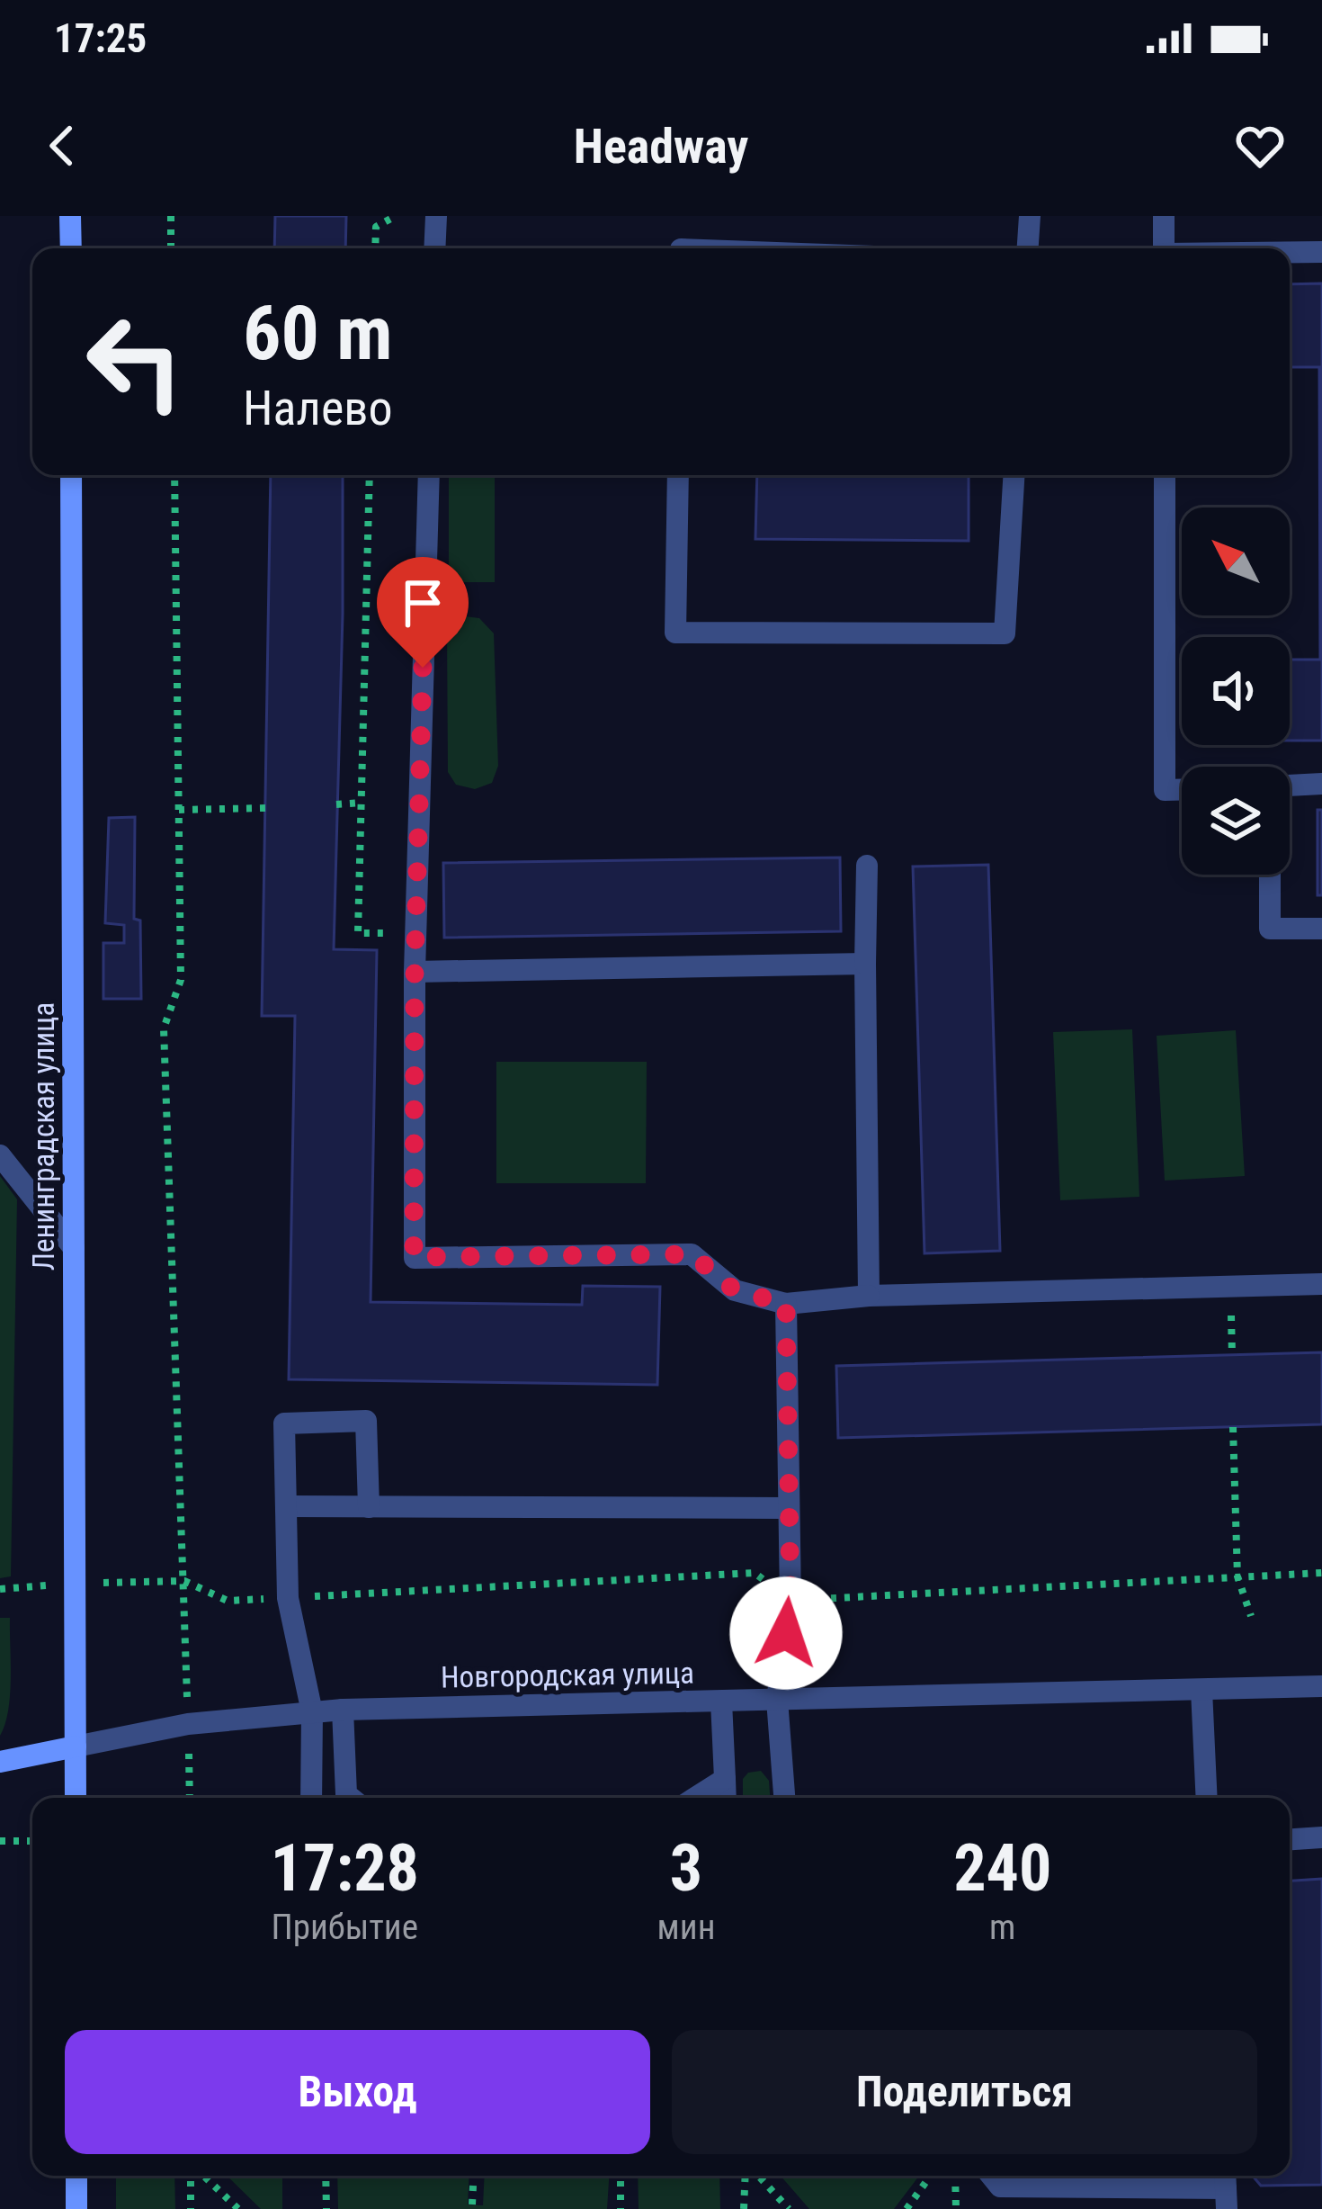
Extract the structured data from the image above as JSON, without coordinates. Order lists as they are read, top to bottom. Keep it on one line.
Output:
{"streets":{"main road":["Ленинградская улица"],"street":["Новгородская улица"]},"crossings":[["Ленинградская улица","Новгородская улица"]],"north":"top left","page":{"status":"17:25","header":"Headway","turn":["60 m","Налево"],"eta":["17:28","Прибытие","3","мин","240","m"],"buttons":["Выход","Поделиться"]}}
